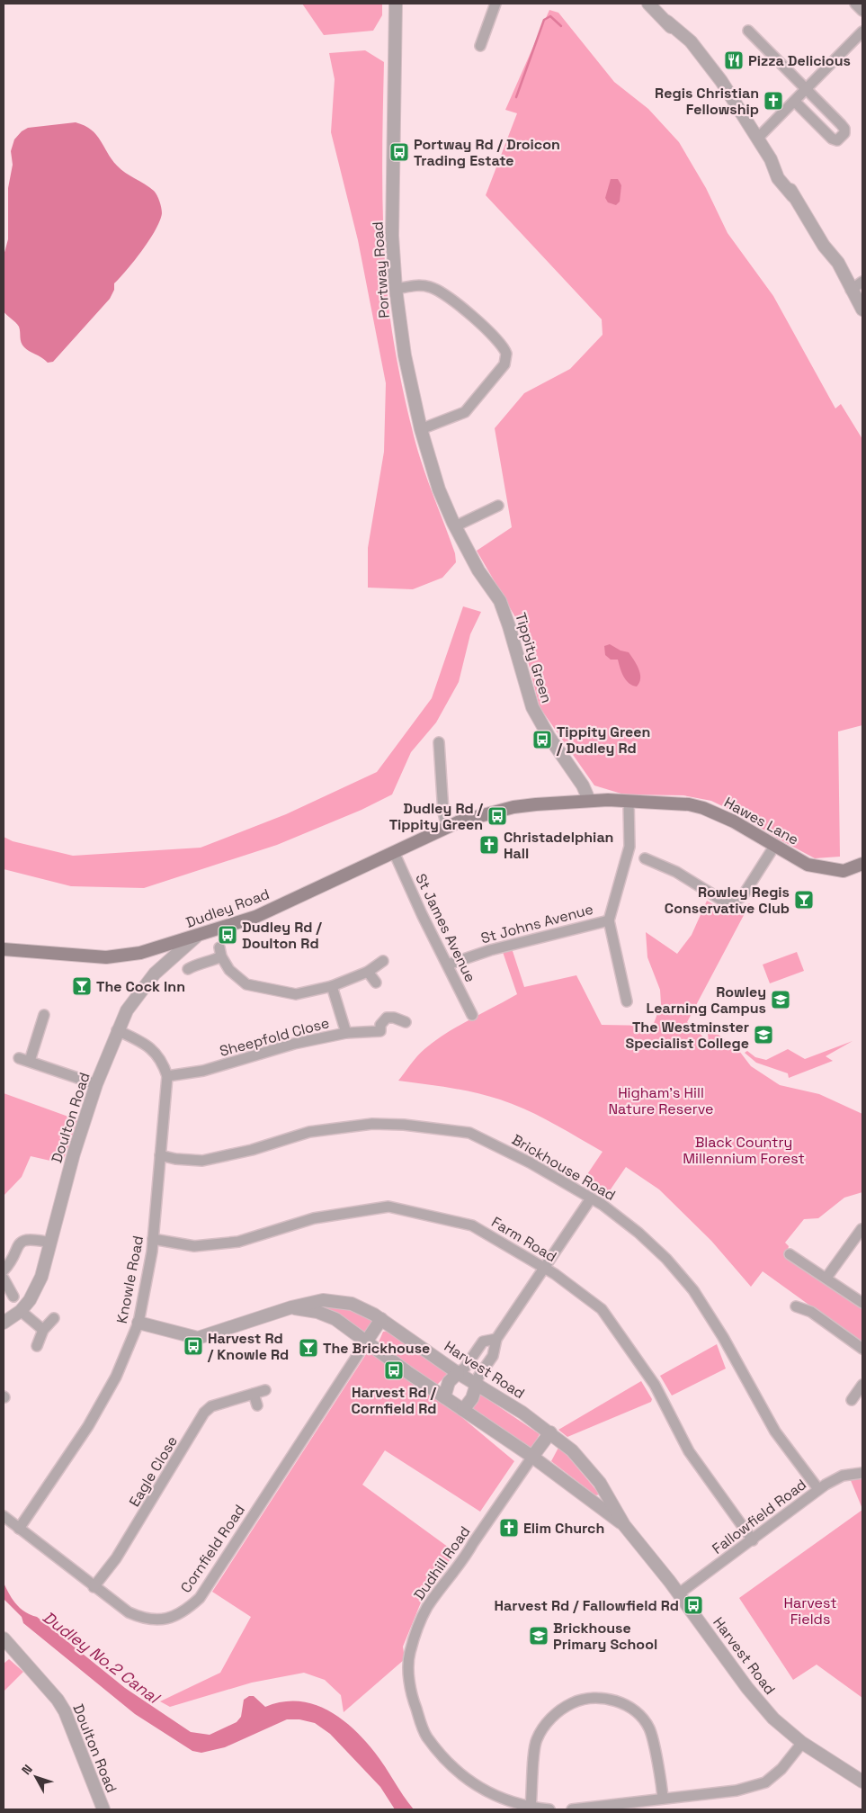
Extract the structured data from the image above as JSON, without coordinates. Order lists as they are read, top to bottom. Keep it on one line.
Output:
{"streets":{"main road":["Hawes Lane","Dudley Road"],"street":["Portway Road","Tippity Green","St Johns Avenue","St James Avenue","Sheepfold Close","Doulton Road","Brickhouse Road","Farm Road","Knowle Road","Harvest Road","Eagle Close","Fallowfield Road","Cornfield Road","Dudhill Road"]},"crossings":[["Portway Road","Tippity Green"],["Tippity Green","Hawes Lane"],["Tippity Green","Dudley Road"],["Hawes Lane","Dudley Road"],["Dudley Road","St James Avenue"],["Dudley Road","Doulton Road"],["St Johns Avenue","St James Avenue"],["Sheepfold Close","Knowle Road"],["Brickhouse Road","Knowle Road"],["Brickhouse Road","Fallowfield Road"],["Farm Road","Knowle Road"],["Farm Road","Fallowfield Road"],["Knowle Road","Harvest Road"],["Knowle Road","Cornfield Road"],["Harvest Road","Fallowfield Road"],["Harvest Road","Cornfield Road"],["Harvest Road","Dudhill Road"],["Eagle Close","Cornfield Road"]],"water":["Dudley No.2 Canal"],"parks":["Higham's Hill Nature Reserve","Black Country Millennium Forest","Harvest Fields"],"places":{"restaurant":["Pizza Delicious"],"church":["Regis Christian Fellowship","Christadelphian Hall","Elim Church"],"bus stop":["Portway Rd / Droicon Trading Estate","Tippity Green / Dudley Rd","Dudley Rd / Tippity Green","Dudley Rd / Doulton Rd","Harvest Rd / Knowle Rd","Harvest Rd / Cornfield Rd","Harvest Rd / Fallowfield Rd"],"bar":["Rowley Regis Conservative Club","The Cock Inn","The Brickhouse"],"school or university":["Rowley Learning Campus","The Westminster Specialist College","Brickhouse Primary School"]},"north":"top left"}
